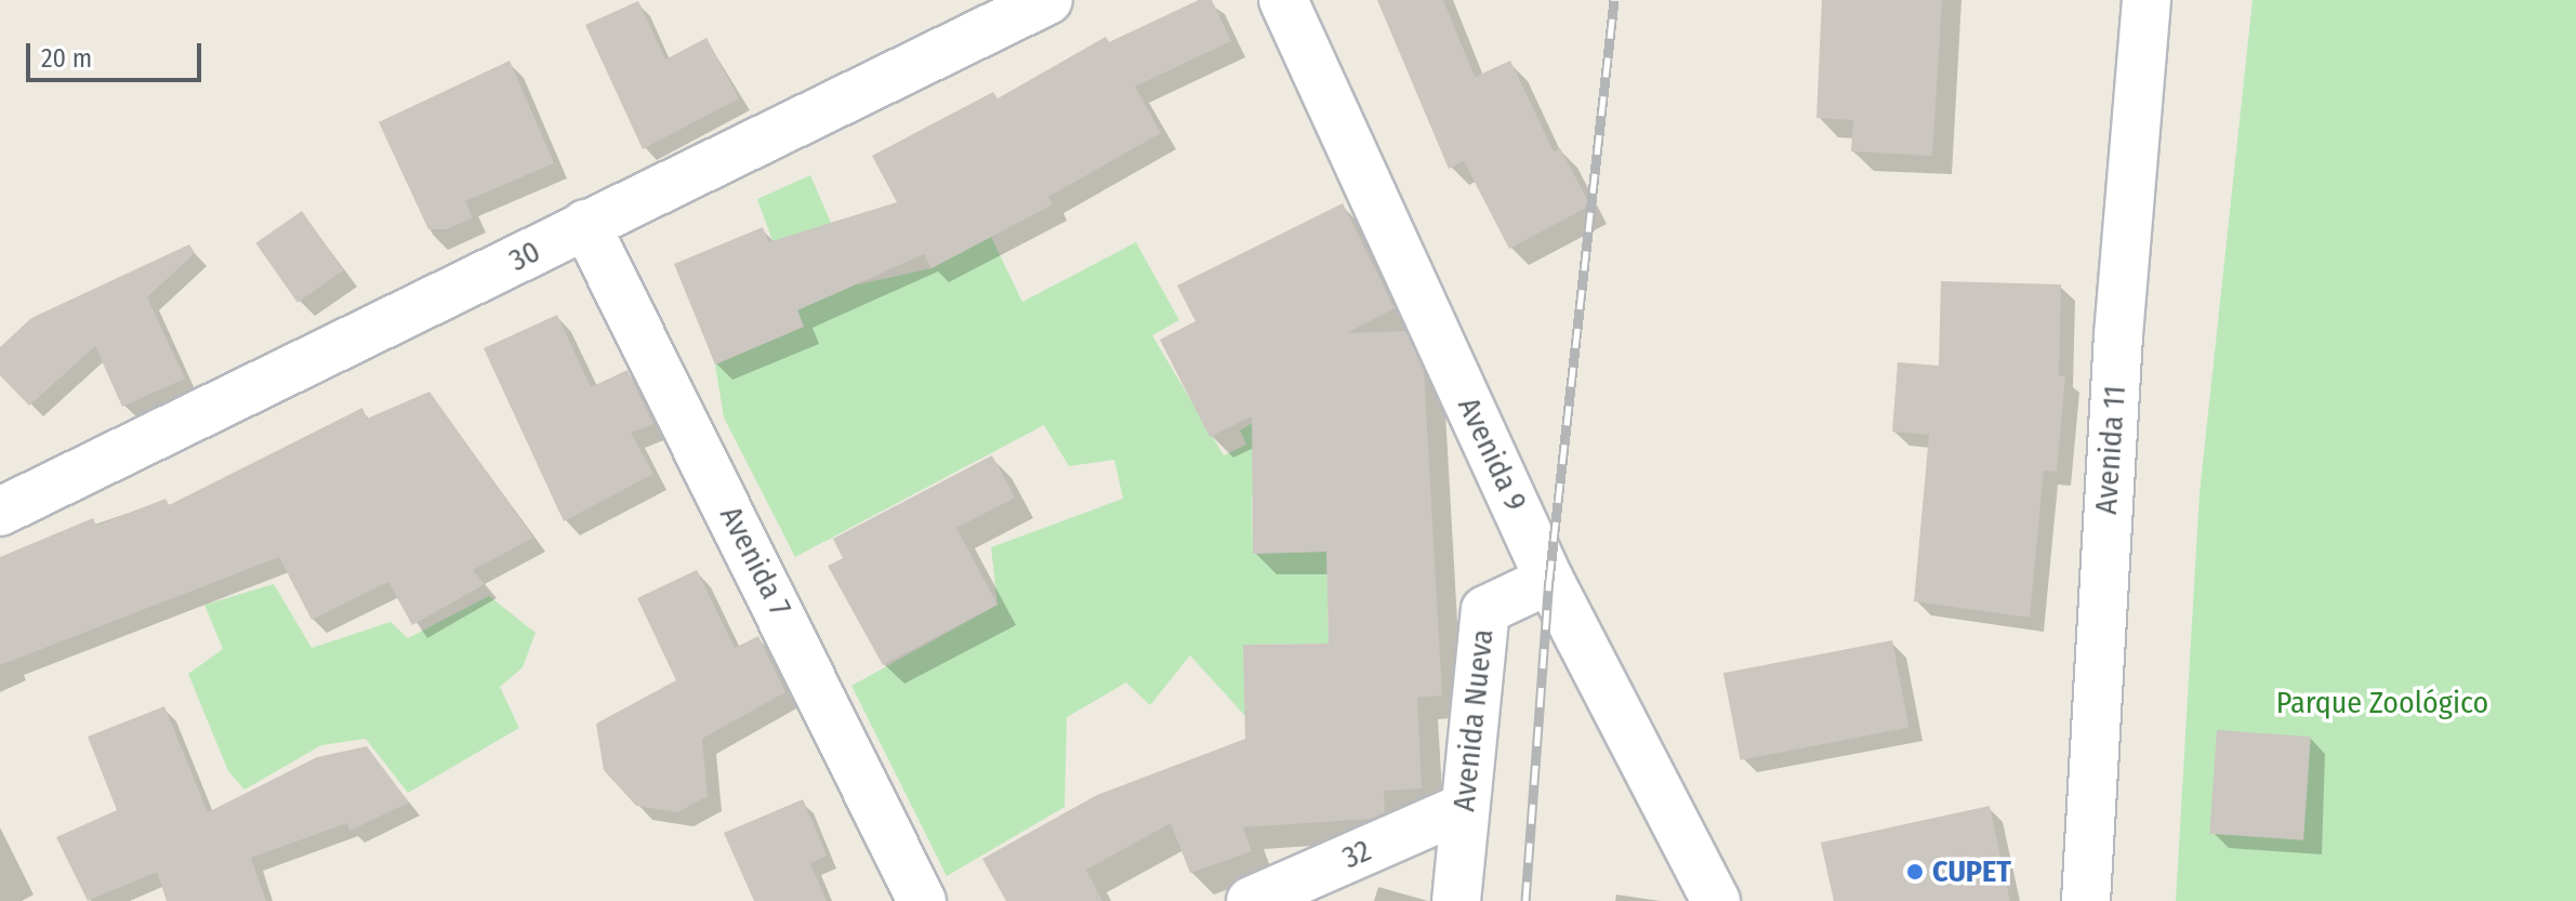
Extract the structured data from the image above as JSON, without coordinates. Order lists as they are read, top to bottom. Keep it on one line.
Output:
{"streets":{"street":["30","Avenida 11","Avenida 9","Avenida 7","Avenida Nueva","32"]},"crossings":[["30","Avenida 7"],["Avenida 9","Avenida Nueva"],["Avenida Nueva","32"]],"parks":["Parque Zoológico"],"places":["CUPET"],"scale_bar":"20 m"}
